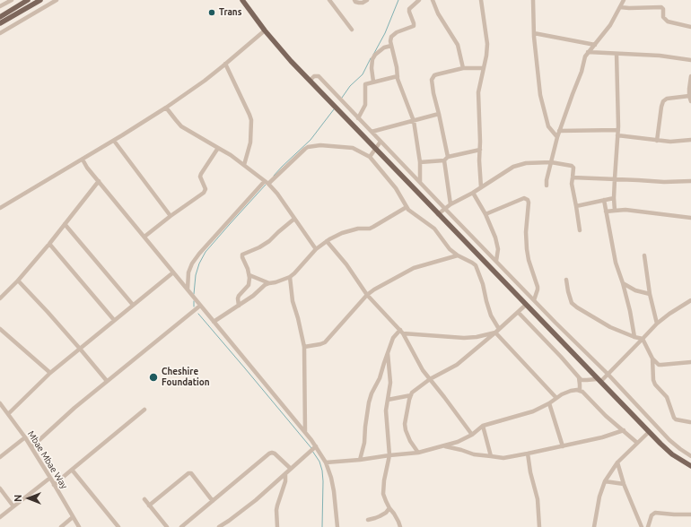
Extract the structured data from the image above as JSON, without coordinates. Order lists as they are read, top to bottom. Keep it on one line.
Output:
{"streets":{"street":["Mbae Mbae Way"]},"places":["Trans","Cheshire Foundation"],"north":"left"}
